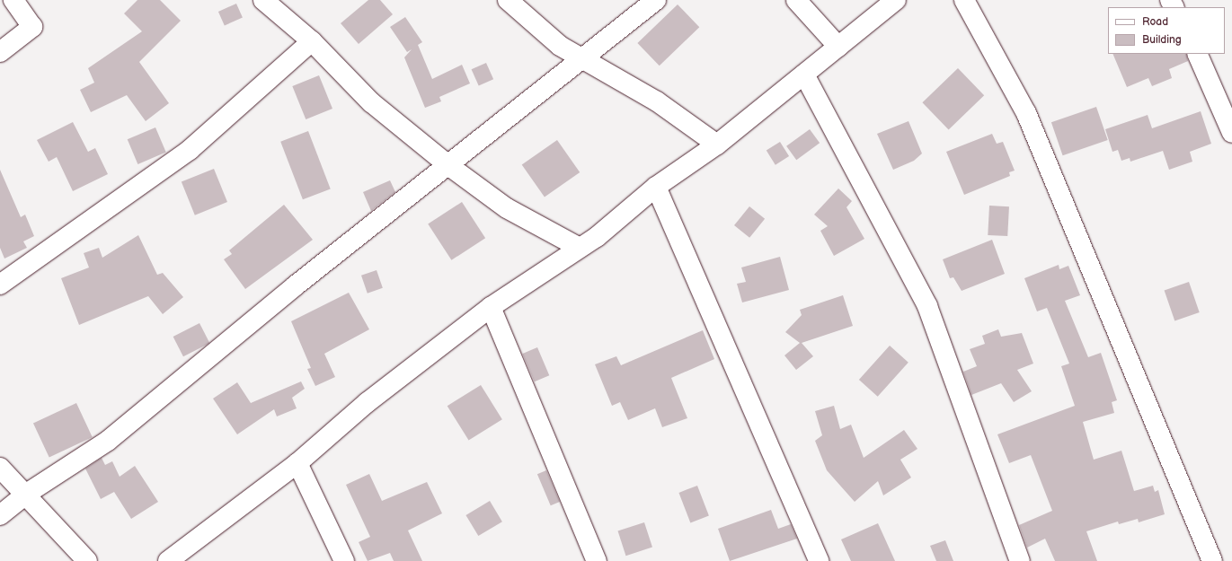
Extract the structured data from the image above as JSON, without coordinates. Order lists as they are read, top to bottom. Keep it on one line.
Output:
{"legend":["Road","Building"]}
